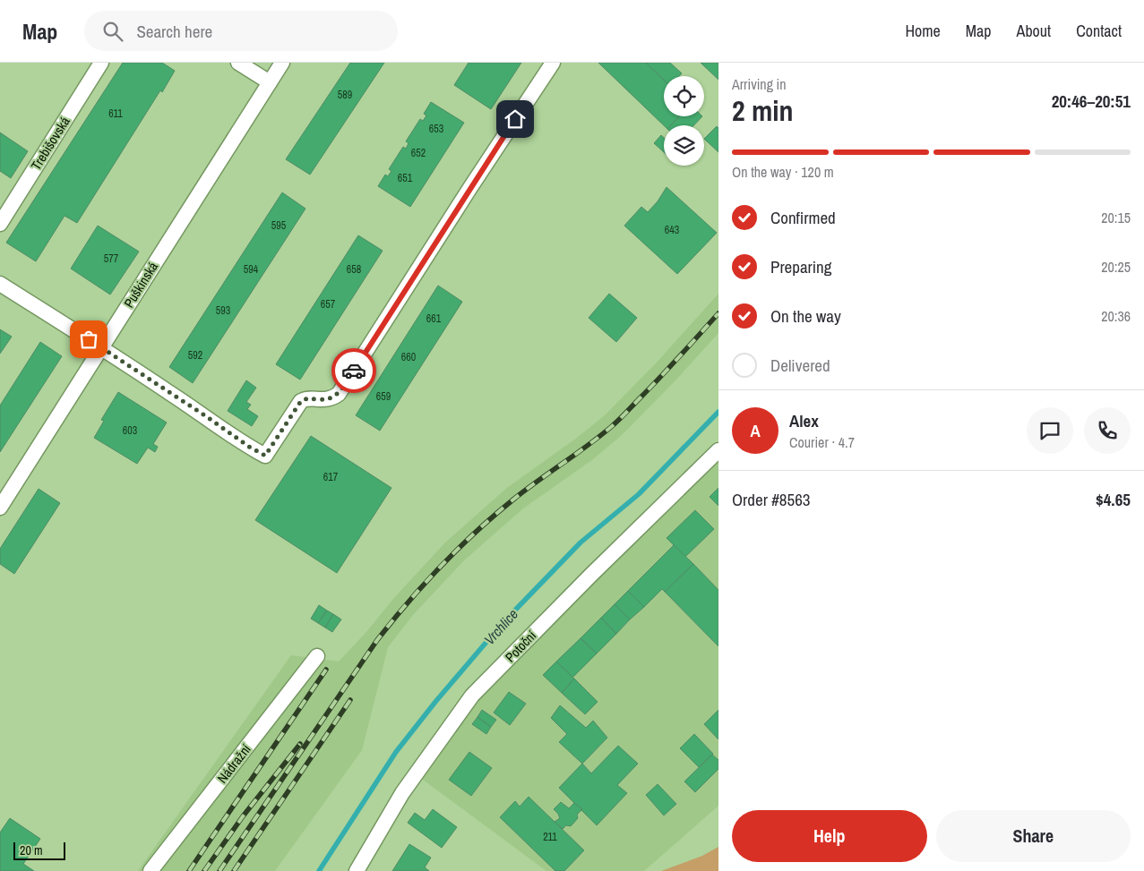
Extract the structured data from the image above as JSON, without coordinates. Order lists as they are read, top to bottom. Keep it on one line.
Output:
{"streets":{"street":["Trebišovská","Puškinská","Potoční","Nádražní"]},"water":["Vrchlice"],"house_numbers":["589","611","653","652","651","595","643","577","594","658","657","593","661","592","660","659","603","617","211"],"scale_bar":"20 m","page":{"header":"Map","search":"Search here","nav":["Home","Map","About","Contact"],"heading":["2 min","Arriving in","20:46–20:51"],"panel":["Alex","Courier · 4.7","Order #8563","$4.65"],"bar":"On the way · 120 m","list":[["Confirmed","20:15"],["Preparing","20:25"],["On the way","20:36"],"Delivered"],"round":"A","buttons":["Help","Share"],"scale":"20 m"}}
